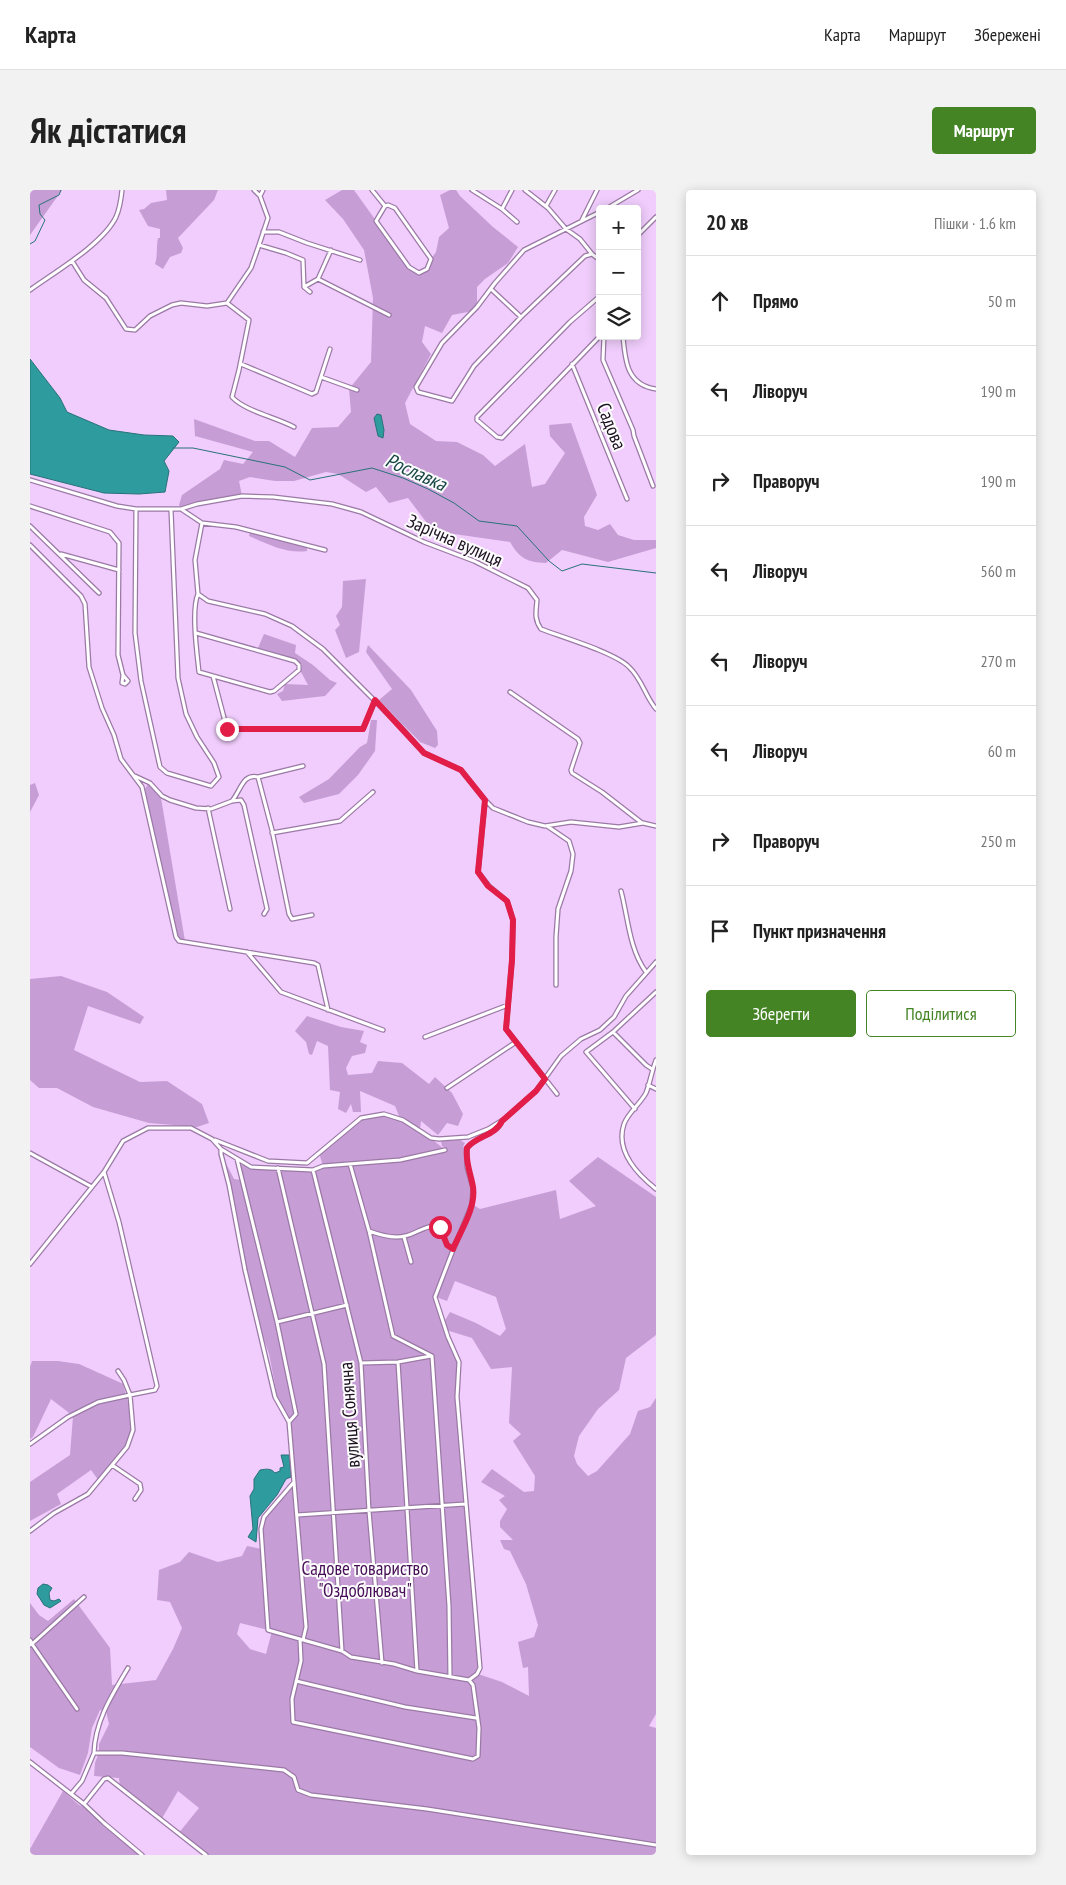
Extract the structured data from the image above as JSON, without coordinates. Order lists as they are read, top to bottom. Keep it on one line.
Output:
{"streets":{"street":["Садова","Зарічна вулиця","вулиця Сонячна"]},"water":["Рославка"],"parks":["Садове товариство \"Оздоблювач\""],"page":{"header":"Карта","nav":["Карта","Маршрут","Збережені"],"title":"Як дістатися","buttons":["Маршрут",["Зберегти","Поділитися"]],"heading":["20 хв","Пішки · 1.6 km"],"map_buttons":["+","−"],"list":[["Прямо","50 m"],["Ліворуч","190 m"],["Праворуч","190 m"],["Ліворуч","560 m"],["Ліворуч","270 m"],["Ліворуч","60 m"],["Праворуч","250 m"],"Пункт призначення"]}}
